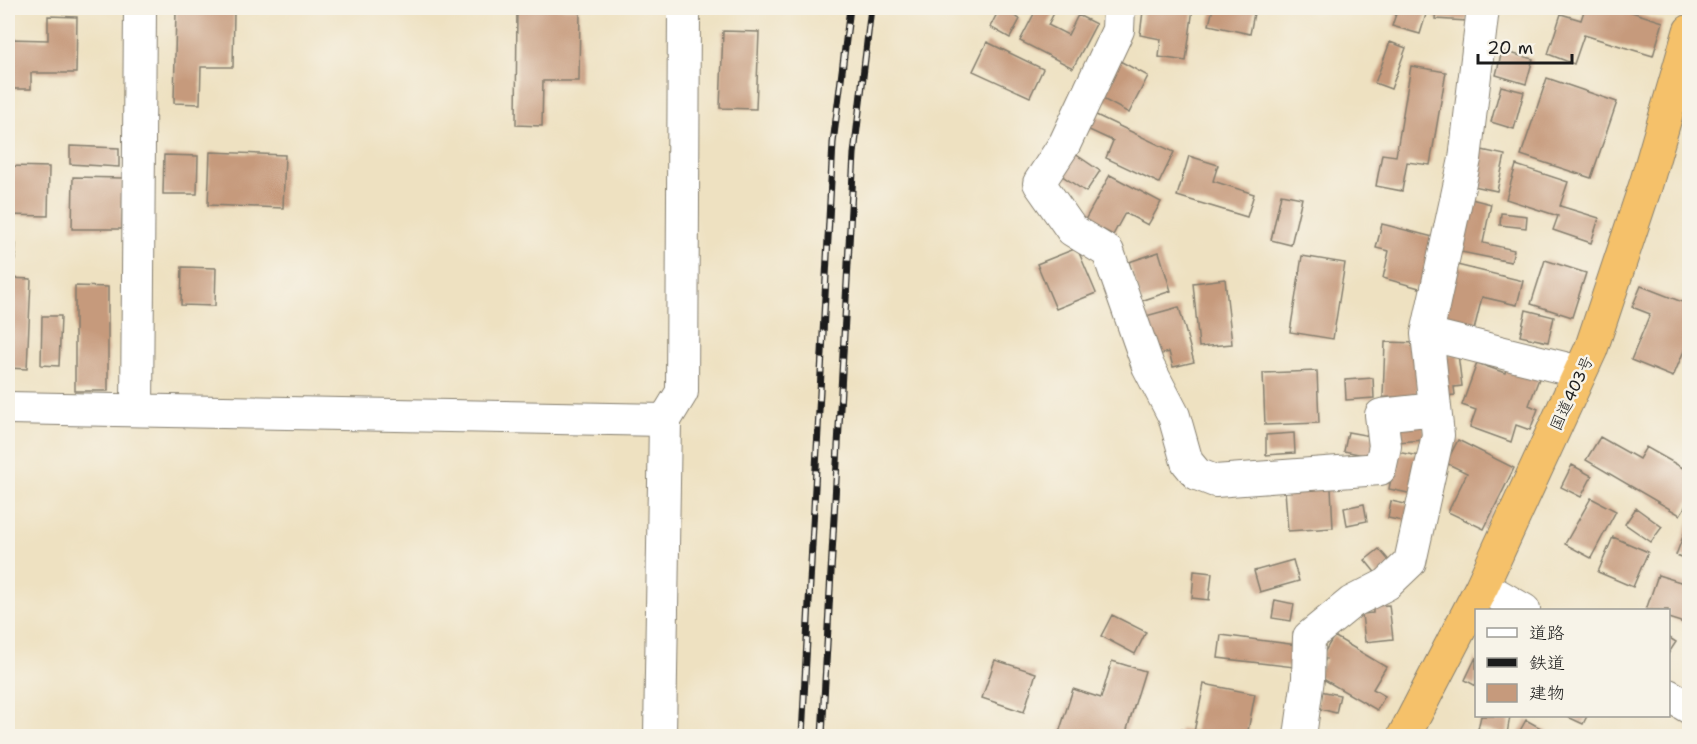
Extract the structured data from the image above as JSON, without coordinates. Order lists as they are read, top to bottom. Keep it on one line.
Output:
{"streets":{"highway":["国道403号"]},"legend":["道路","鉄道","建物"],"scale_bar":"20 m"}
